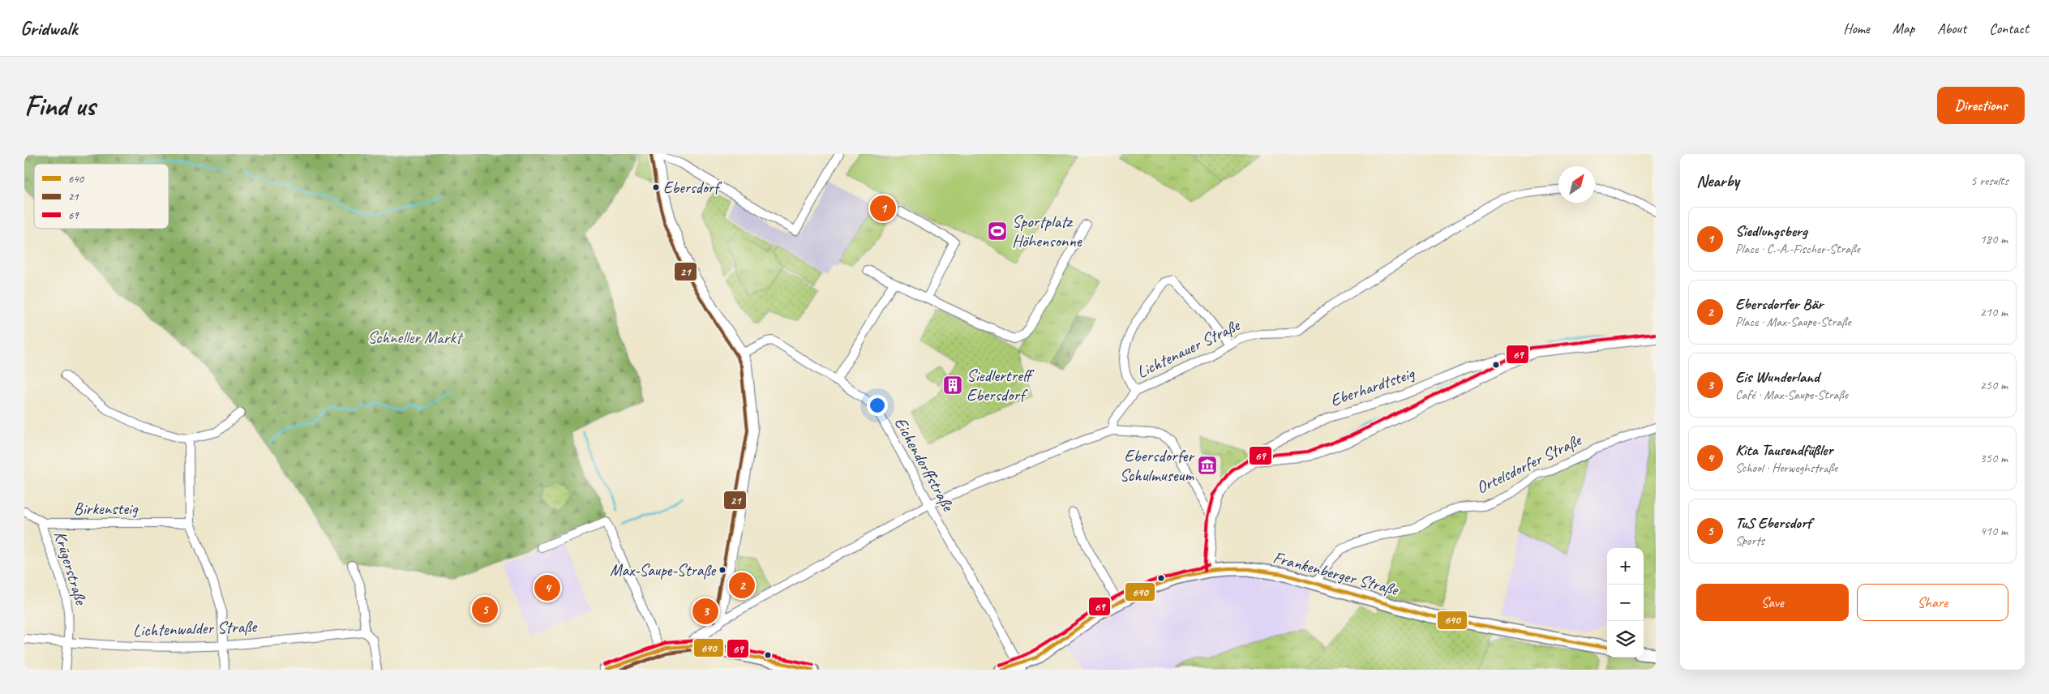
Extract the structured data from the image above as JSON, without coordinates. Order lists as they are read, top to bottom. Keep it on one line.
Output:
{"streets":{"main road":["Frankenberger Straße"],"street":["Lichtenauer Straße","Eberhardtsteig","Eichendorffstraße","Ortelsdorfer Straße","Birkensteig","Krügerstraße","Lichtenwalder Straße"]},"crossings":[["Eichendorffstraße","Frankenberger Straße"],["Ortelsdorfer Straße","Frankenberger Straße"],["Birkensteig","Krügerstraße"],["Krügerstraße","Lichtenwalder Straße"]],"parks":["Schneller Markt"],"places":{"other":["Ebersdorf","Max-Saupe-Straße"],"sports":["Sportplatz Höhensonne"],"building":["Siedlertreff Ebersdorf"],"museum":["Ebersdorfer Schulmuseum"]},"lines":["transit line 21","transit line 69","transit line 640"],"legend":["640","21","69"],"north":"top right","page":{"header":"Gridwalk","nav":["Home","Map","About","Contact"],"buttons":["Directions",["Save","Share"]],"title":"Find us","heading":["Nearby","5 results"],"pins":["1","2","4","5","3"],"list":[{"mark":"1","name":"Siedlungsberg","note":"Place · C.-A.-Fischer-Straße","value":"180 m"},{"mark":"2","name":"Ebersdorfer Bär","note":"Place · Max-Saupe-Straße","value":"210 m"},{"mark":"3","name":"Eis Wunderland","note":"Café · Max-Saupe-Straße","value":"250 m"},{"mark":"4","name":"Kita Tausendfüßler","note":"School · Herweghstraße","value":"350 m"},{"mark":"5","name":"TuS Ebersdorf","note":"Sports","value":"410 m"}],"map_buttons":["+","−"]}}
